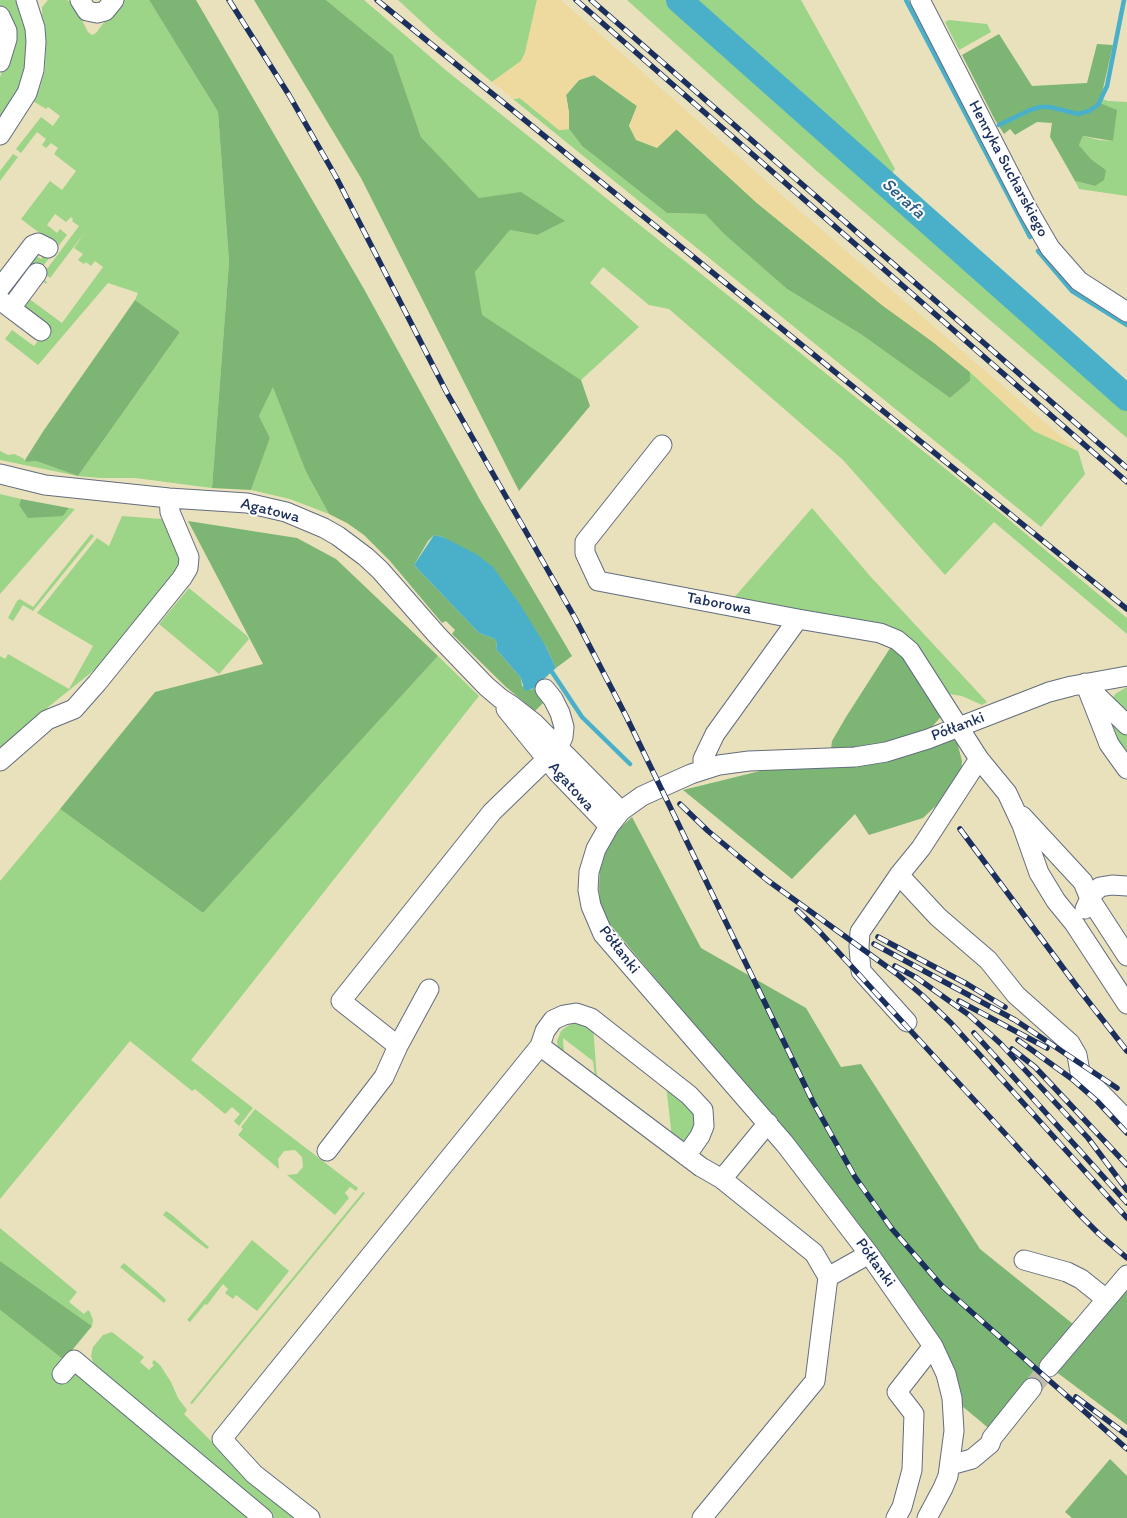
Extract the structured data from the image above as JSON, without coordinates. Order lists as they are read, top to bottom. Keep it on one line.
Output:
{"streets":{"street":["Henryka Sucharskiego","Agatowa","Taborowa","Półłanki"]},"crossings":[["Agatowa","Półłanki"],["Taborowa","Półłanki"]],"water":["Serafa"]}
